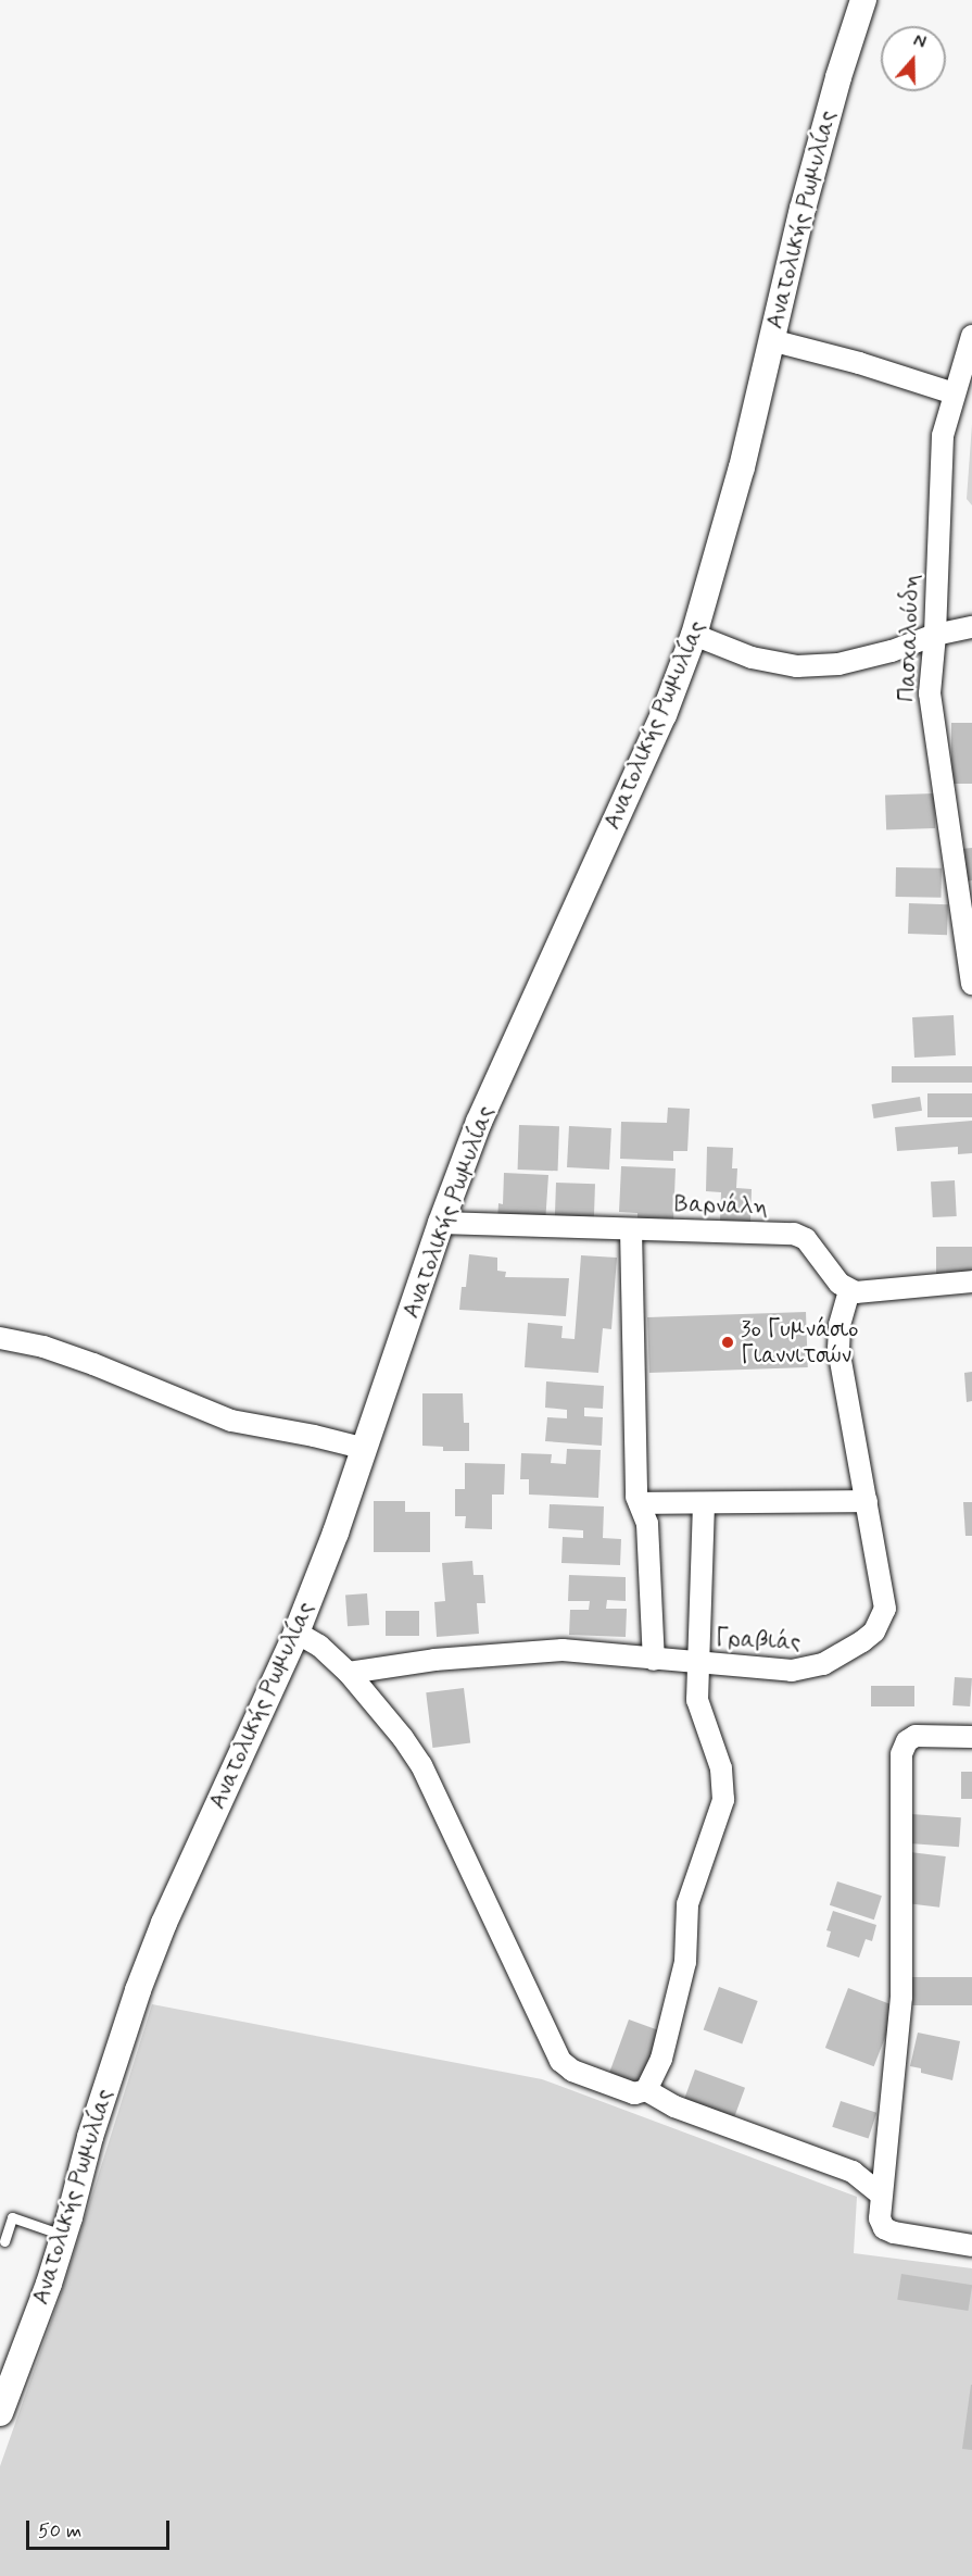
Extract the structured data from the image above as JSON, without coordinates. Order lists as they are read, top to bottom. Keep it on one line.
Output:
{"streets":{"street":["Ανατολικής Ρωμυλίας","Πασχαλούδη","Βαρνάλη","Γραβιάς"]},"crossings":[["Ανατολικής Ρωμυλίας","Βαρνάλη"],["Βαρνάλη","Γραβιάς"]],"places":["3ο Γυμνάσιο Γιαννιτσών"],"scale_bar":"50 m","north":"top"}
